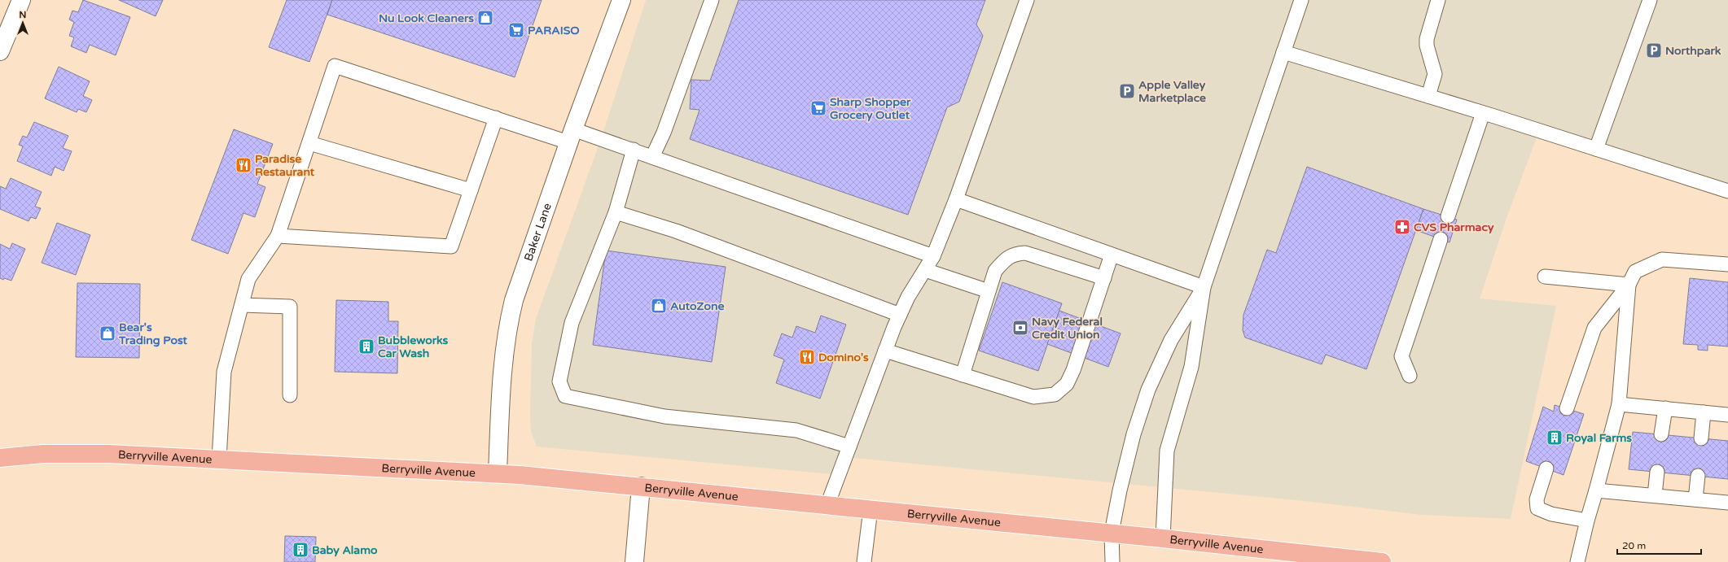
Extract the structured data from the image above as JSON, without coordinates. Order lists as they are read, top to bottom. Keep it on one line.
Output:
{"streets":{"main road":["Berryville Avenue"],"street":["Baker Lane"]},"crossings":[["Baker Lane","Berryville Avenue"]],"places":{"shop":["Nu Look Cleaners","AutoZone","Bear's Trading Post"],"supermarket":["PARAISO","Sharp Shopper Grocery Outlet"],"parking":["Northpark","Apple Valley Marketplace"],"restaurant":["Paradise Restaurant","Domino's"],"pharmacy":["CVS Pharmacy"],"bank":["Navy Federal Credit Union"],"building":["Bubbleworks Car Wash","Royal Farms","Baby Alamo"]},"scale_bar":"20 m","north":"top"}
